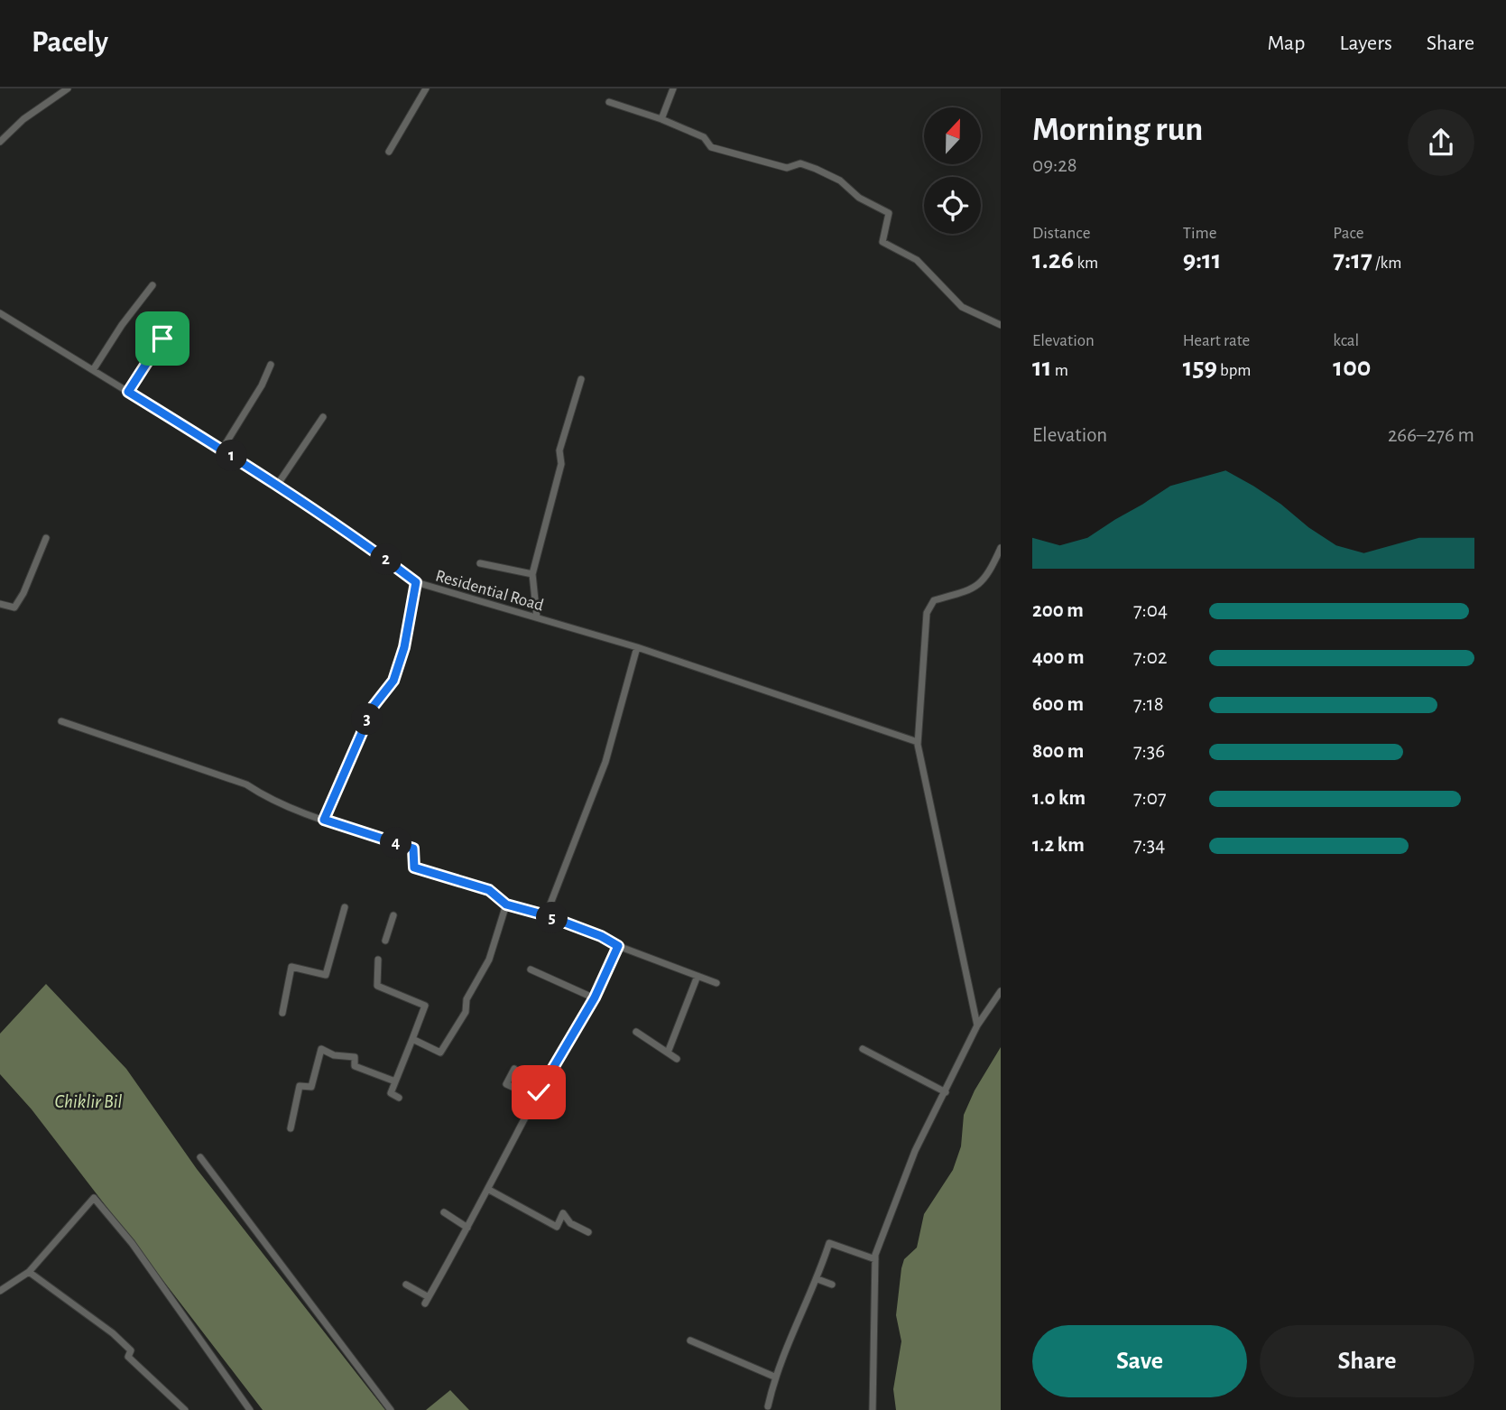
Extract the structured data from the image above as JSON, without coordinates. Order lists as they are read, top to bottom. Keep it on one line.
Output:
{"streets":{"street":["Residential Road"]},"water":["Chiklir Bil"],"north":"top","page":{"header":"Pacely","nav":["Map","Layers","Share"],"heading":["Morning run","09:28"],"stats":[["Distance","1.26 km"],["Time","9:11"],["Pace","7:17 /km"],["Elevation","11 m"],["Heart rate","159 bpm"],["kcal","100"]],"chart":["Elevation","266–276 m"],"pins":["1","2","3","4","5"],"list":[{"name":"200 m","note":"7:04"},{"name":"400 m","note":"7:02"},{"name":"600 m","note":"7:18"},{"name":"800 m","note":"7:36"},{"name":"1.0 km","note":"7:07"},{"name":"1.2 km","note":"7:34"}],"buttons":["Save","Share"]}}
